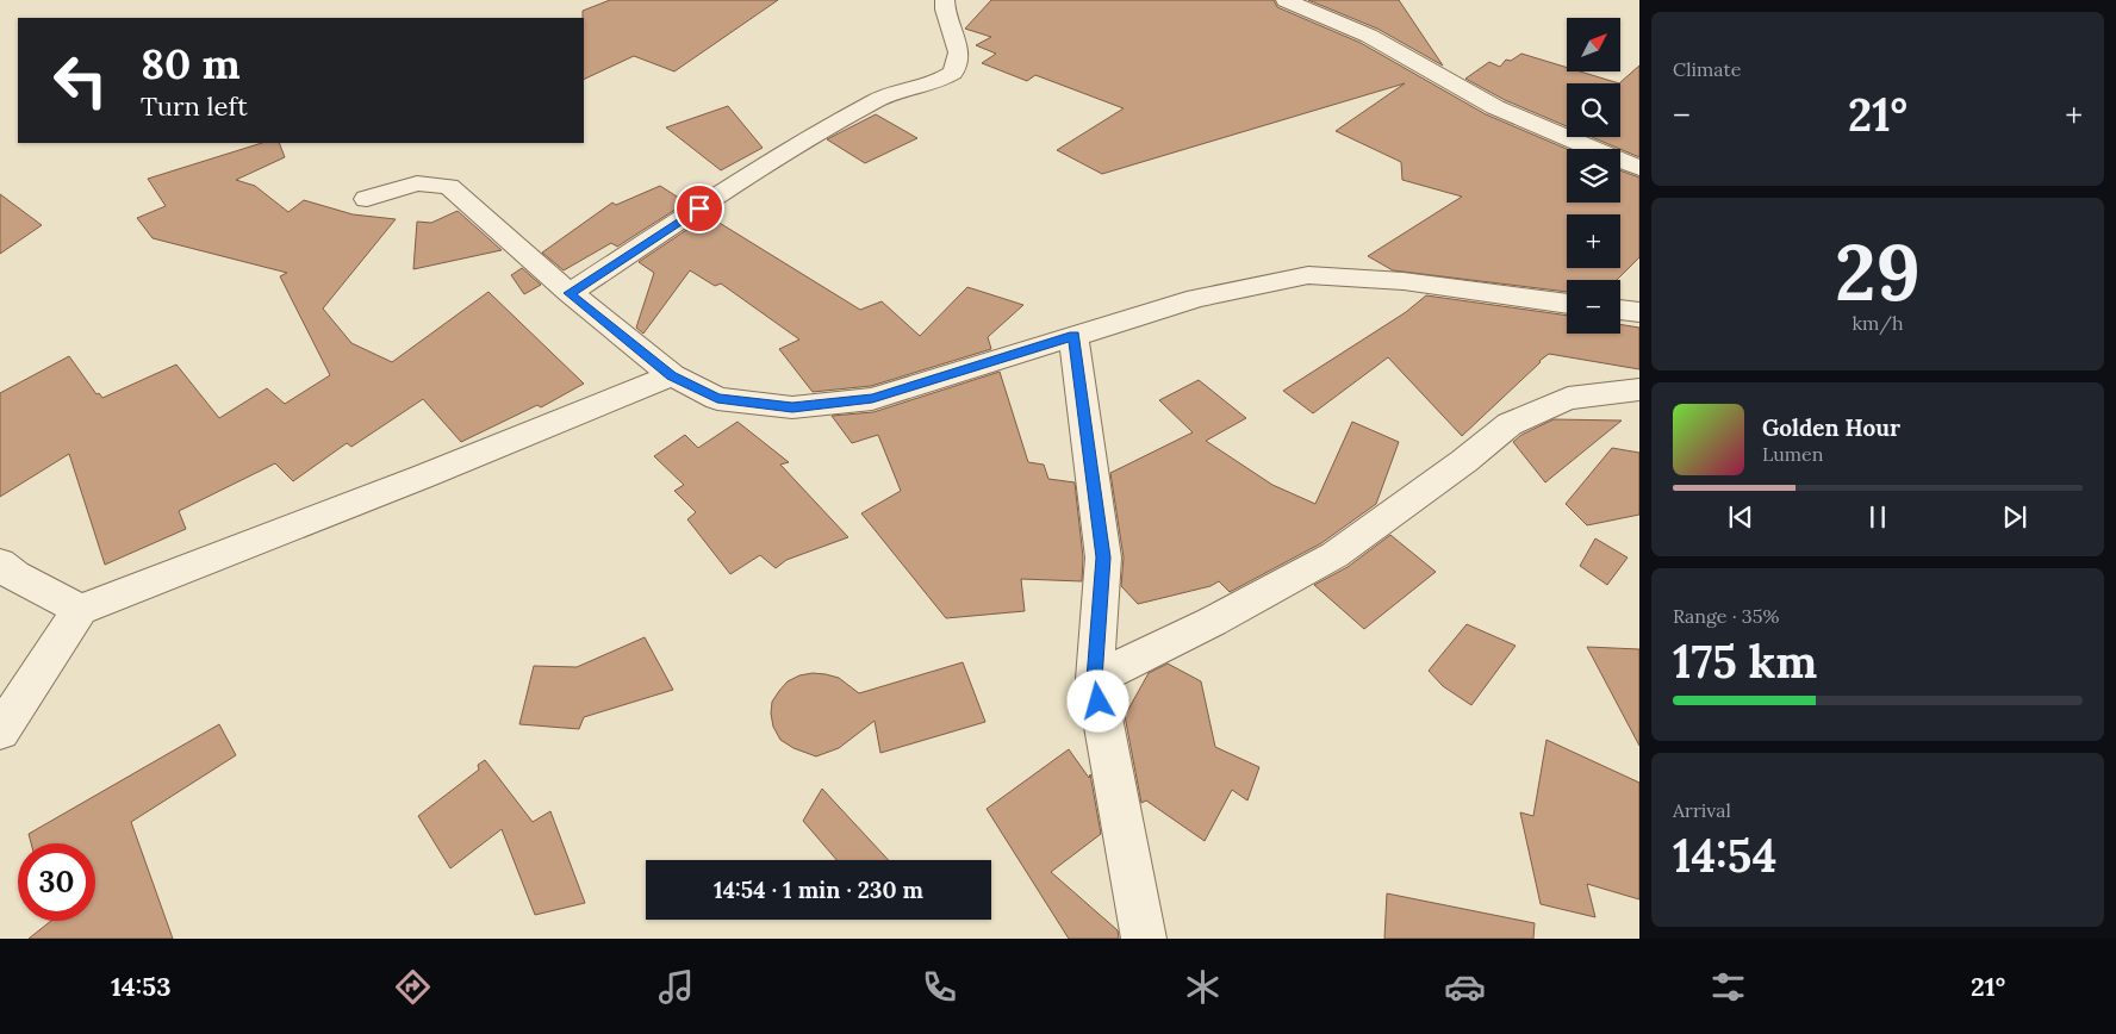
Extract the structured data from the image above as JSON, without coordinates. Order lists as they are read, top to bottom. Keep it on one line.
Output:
{"north":"top right","page":{"tile":["Climate",["29","km/h"],["Range · 35%","175 km"],["Arrival","14:54"]],"map_buttons":["+","−"],"turn":["80 m","Turn left"],"heat":["−","21°","+"],"song":["Golden Hour","Lumen"],"limit":"30","trip":"14:54 · 1 min · 230 m","tabs":["14:53","21°"]}}
